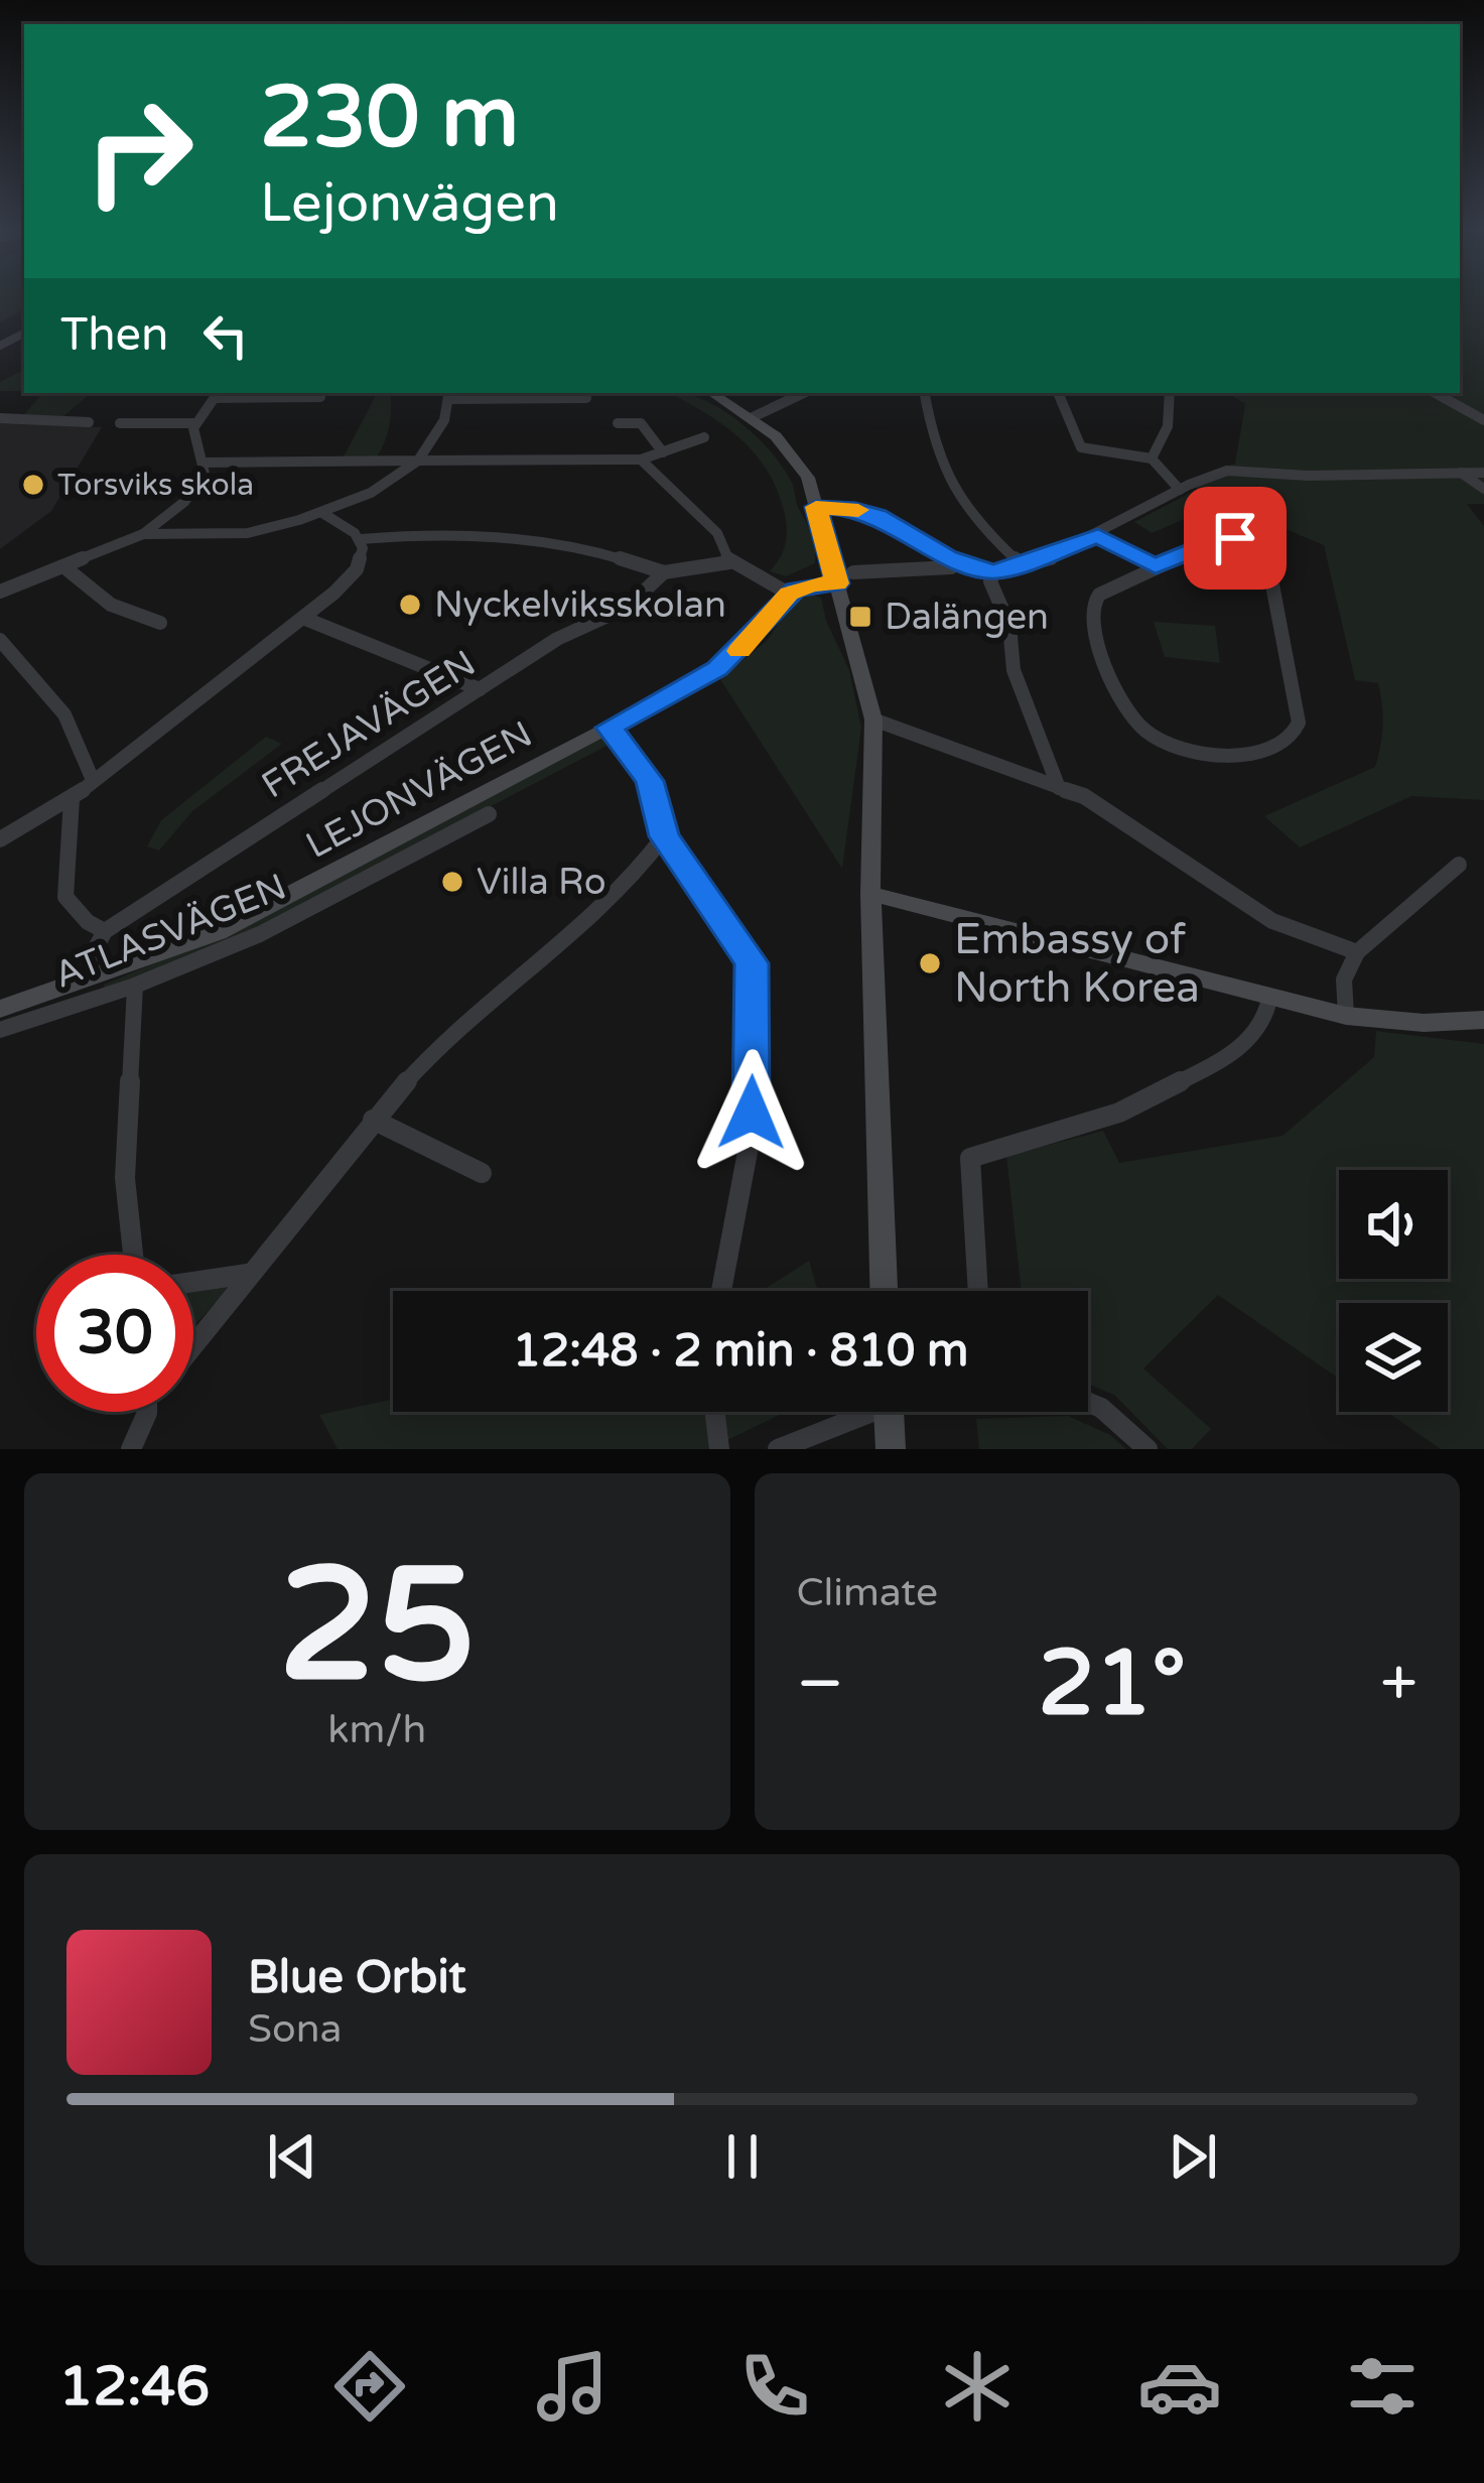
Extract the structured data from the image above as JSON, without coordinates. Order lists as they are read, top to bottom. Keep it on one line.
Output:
{"streets":{"main road":["LEJONVÄGEN"],"street":["FREJAVÄGEN","ATLASVÄGEN"]},"places":{"other":["Torsviks skola","Nyckelviksskolan","Villa Ro","Embassy of North Korea"],"transit":["Dalängen"]},"page":{"turn":["230 m","Lejonvägen"],"then":"Then","limit":"30","trip":"12:48 · 2 min · 810 m","tile":[["25","km/h"],"Climate"],"heat":["−","21°","+"],"song":["Blue Orbit","Sona"],"tabs":"12:46"}}
